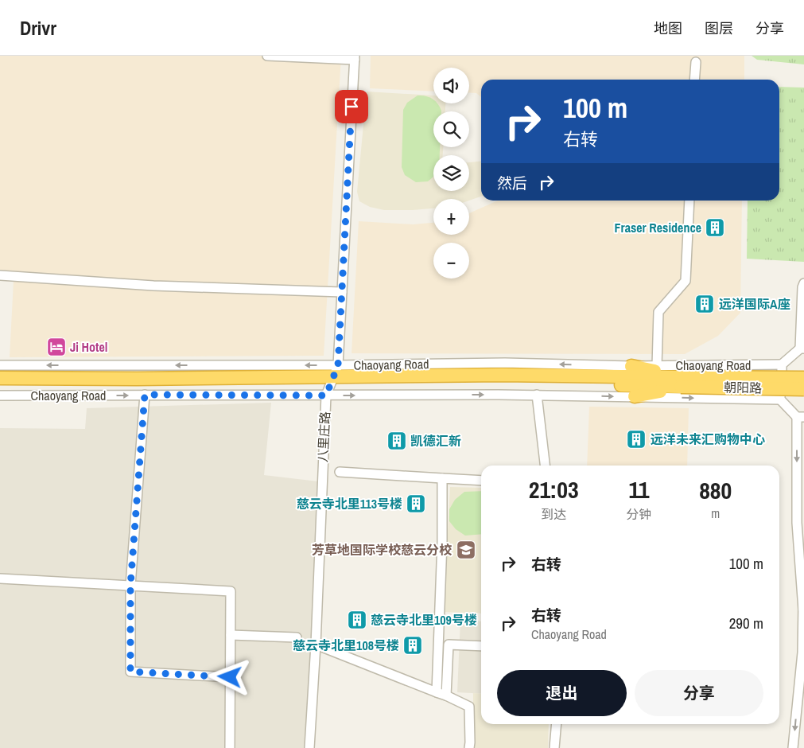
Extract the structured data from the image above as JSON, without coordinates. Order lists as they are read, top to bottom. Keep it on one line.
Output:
{"streets":{"highway":["Chaoyang Road","朝阳路"],"street":["八里庄路"]},"crossings":[["Chaoyang Road","朝阳路"],["Chaoyang Road","八里庄路"]],"places":{"building":["Fraser Residence","远洋国际A座","远洋未来汇购物中心","凯德汇新","慈云寺北里113号楼","慈云寺北里109号楼","慈云寺北里108号楼"],"hotel":["Ji Hotel"],"school or university":["芳草地国际学校慈云分校"]},"page":{"header":"Drivr","nav":["地图","图层","分享"],"map_buttons":["+","−"],"turn":["100 m","右转"],"then":"然后","eta":["21:03","到达","11","分钟","880","m"],"list":[{"name":"右转","value":"100 m"},{"name":"右转","note":"Chaoyang Road","value":"290 m"}],"buttons":["退出","分享"]}}
